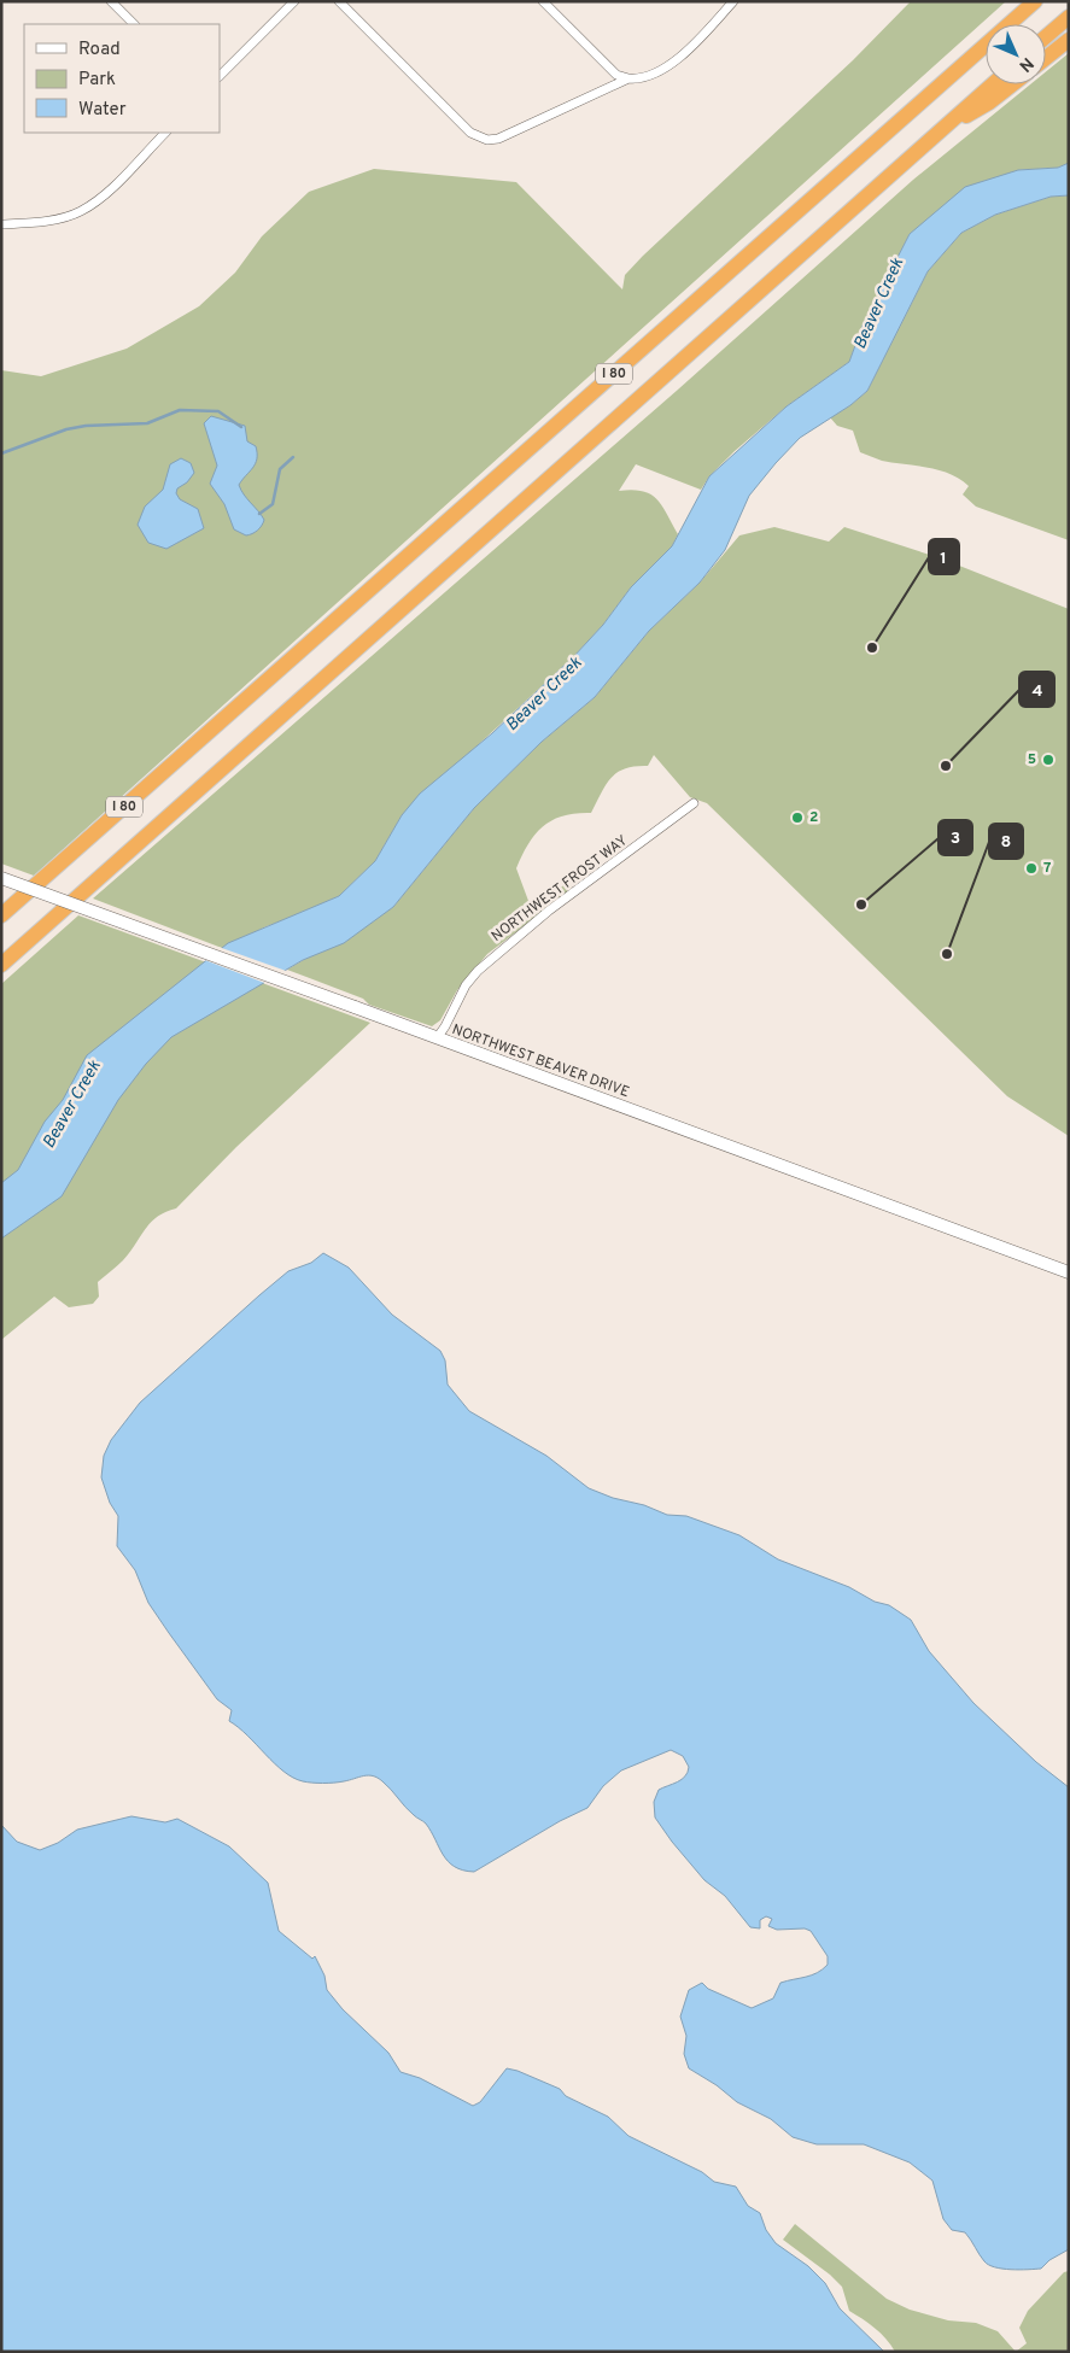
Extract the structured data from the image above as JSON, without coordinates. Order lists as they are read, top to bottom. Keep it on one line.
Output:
{"streets":{"highway":["I 80"],"main road":["NORTHWEST BEAVER DRIVE"],"street":["NORTHWEST FROST WAY"]},"crossings":[["NORTHWEST FROST WAY","NORTHWEST BEAVER DRIVE"]],"water":["Beaver Creek"],"places":["1","5","4","2","7","3","8"],"legend":["Road","Park","Water"],"north":"bottom right"}
